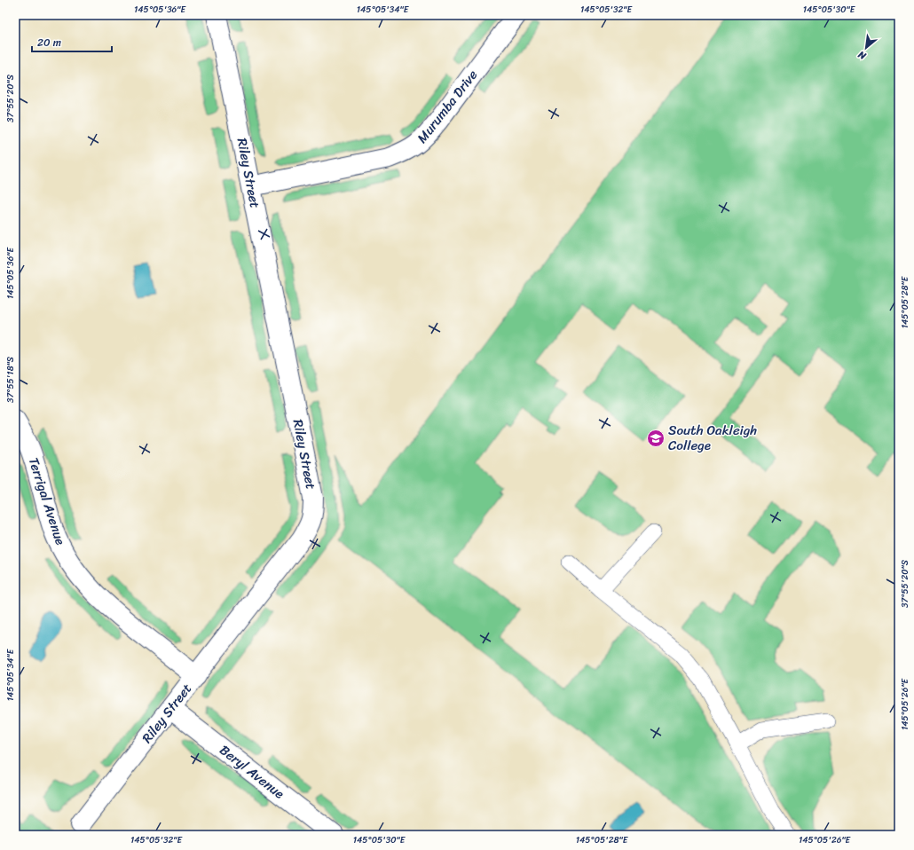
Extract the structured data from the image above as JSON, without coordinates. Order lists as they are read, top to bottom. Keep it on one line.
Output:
{"streets":{"street":["Murumba Drive","Riley Street","Terrigal Avenue","Beryl Avenue"]},"crossings":[["Murumba Drive","Riley Street"],["Riley Street","Terrigal Avenue"],["Riley Street","Beryl Avenue"]],"places":{"school or university":["South Oakleigh College"]},"scale_bar":"20 m","north":"bottom left","coordinates":["145°05'36\"E","145°05'34\"E","145°05'32\"E","145°05'30\"E","37°55'20\"S","145°05'28\"E","37°55'18\"S","145°05'26\"E"]}
